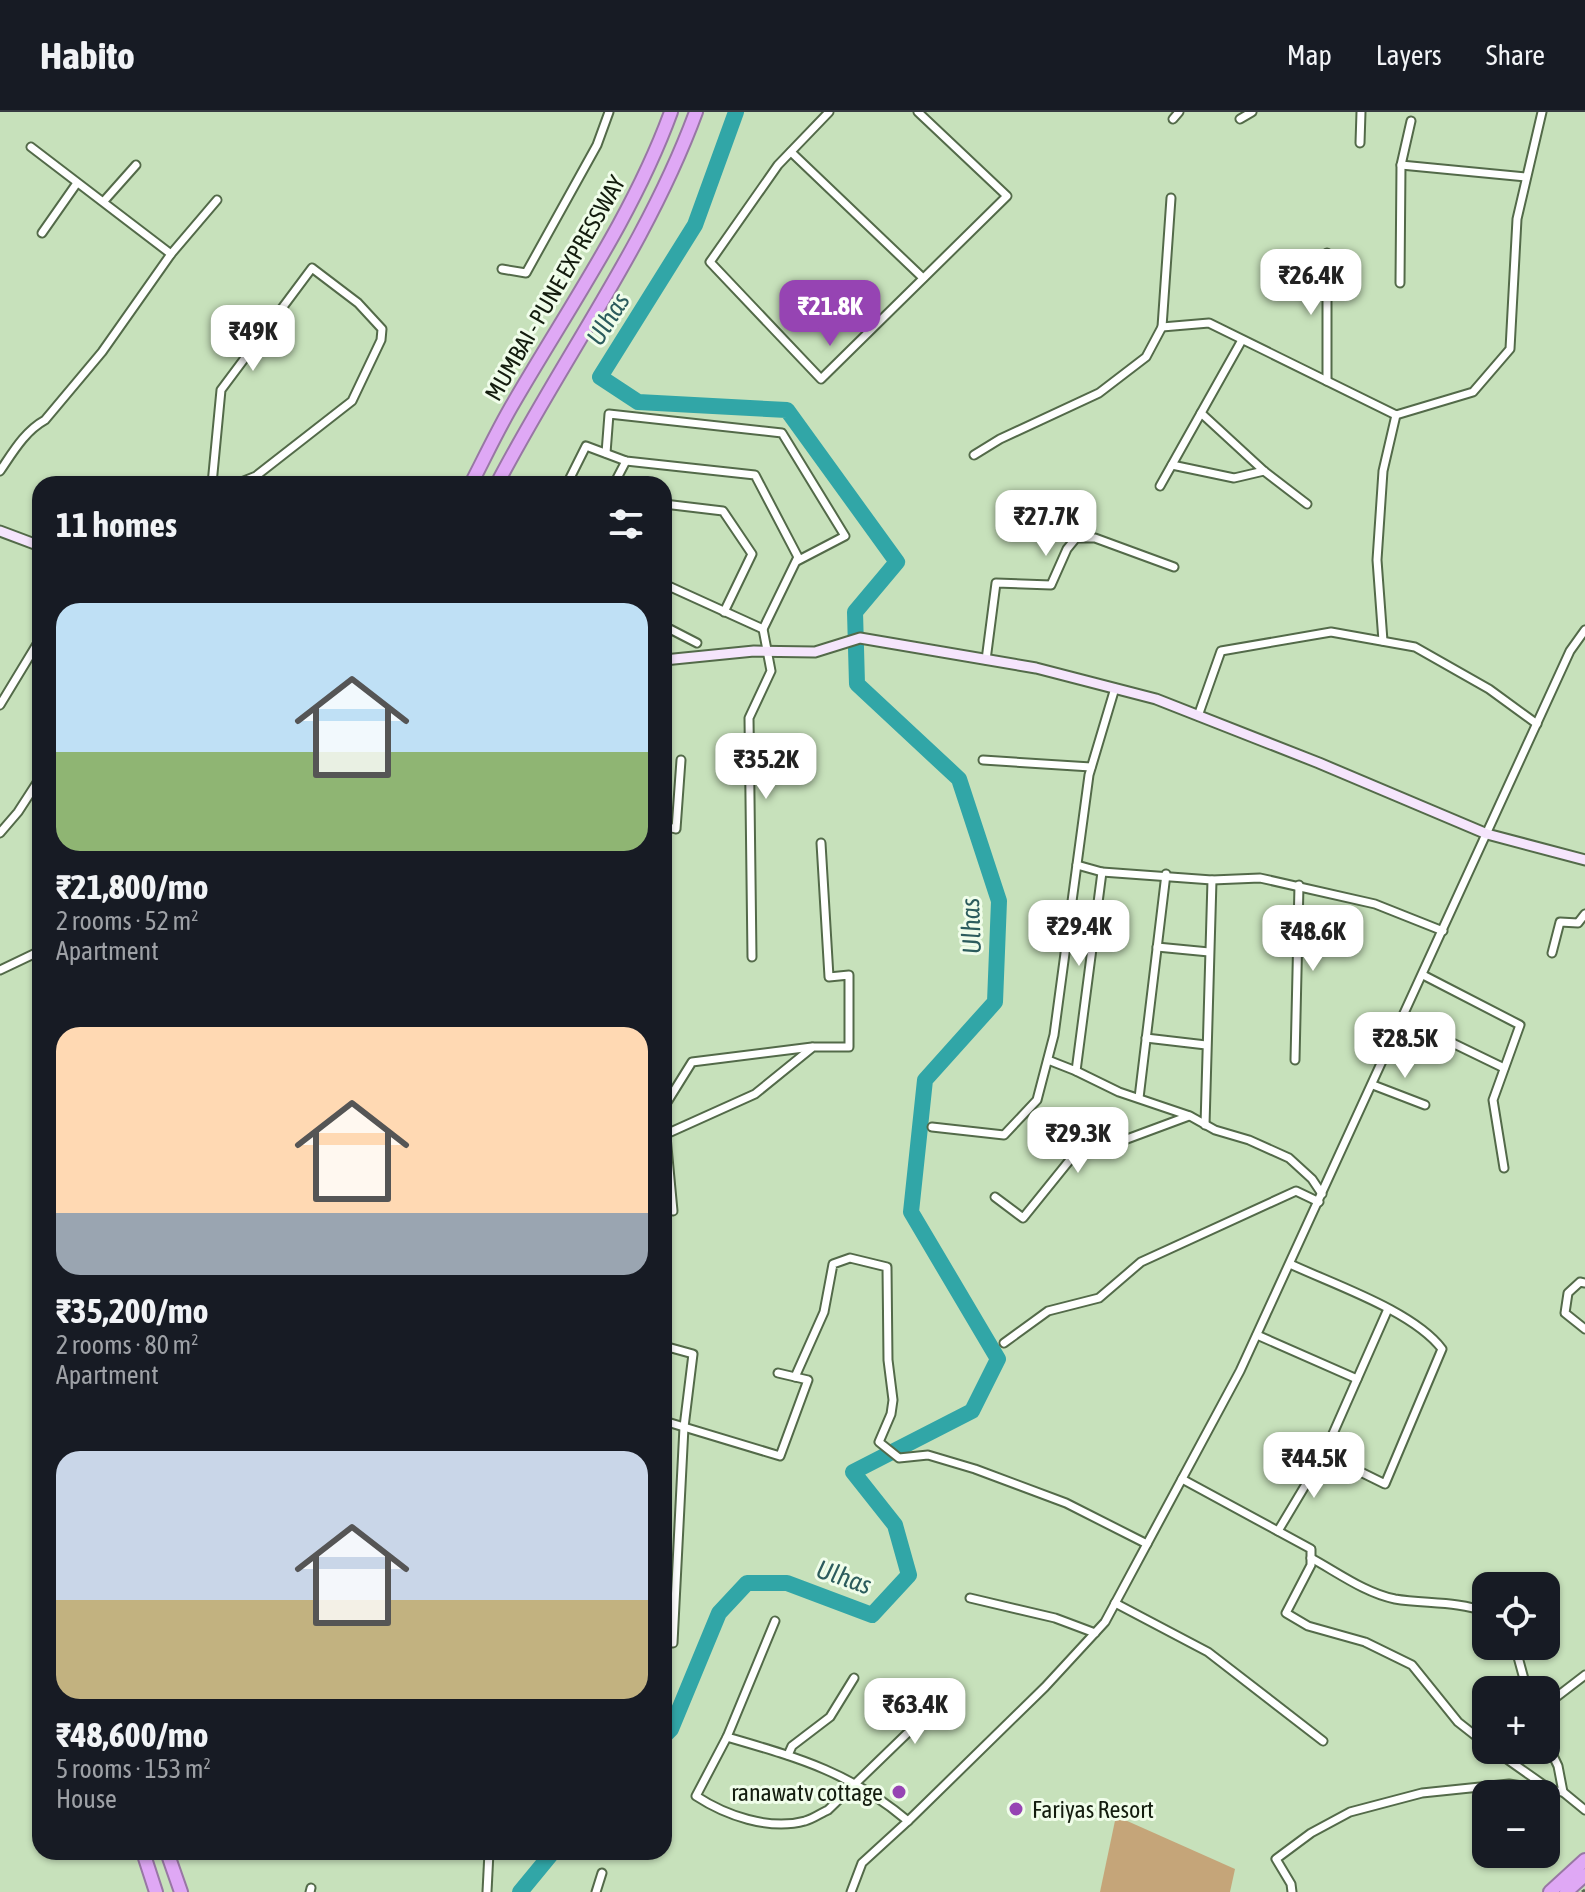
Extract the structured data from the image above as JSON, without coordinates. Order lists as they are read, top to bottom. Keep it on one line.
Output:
{"streets":{"highway":["MUMBAI - PUNE EXPRESSWAY"]},"water":["Ulhas"],"places":["ranawatv cottage","Fariyas Resort"],"page":{"header":"Habito","nav":["Map","Layers","Share"],"price":["₹26.4K","₹21.8K","₹49K","₹27.7K","₹35.2K","₹29.4K","₹48.6K","₹28.5K","₹29.3K","₹44.5K","₹63.4K"],"heading":"11 homes","list":[{"name":"₹21,800/mo","note":"2 rooms · 52 m² · Apartment"},{"name":"₹35,200/mo","note":"2 rooms · 80 m² · Apartment"},{"name":"₹48,600/mo","note":"5 rooms · 153 m² · House"}],"map_buttons":["+","−"]}}
